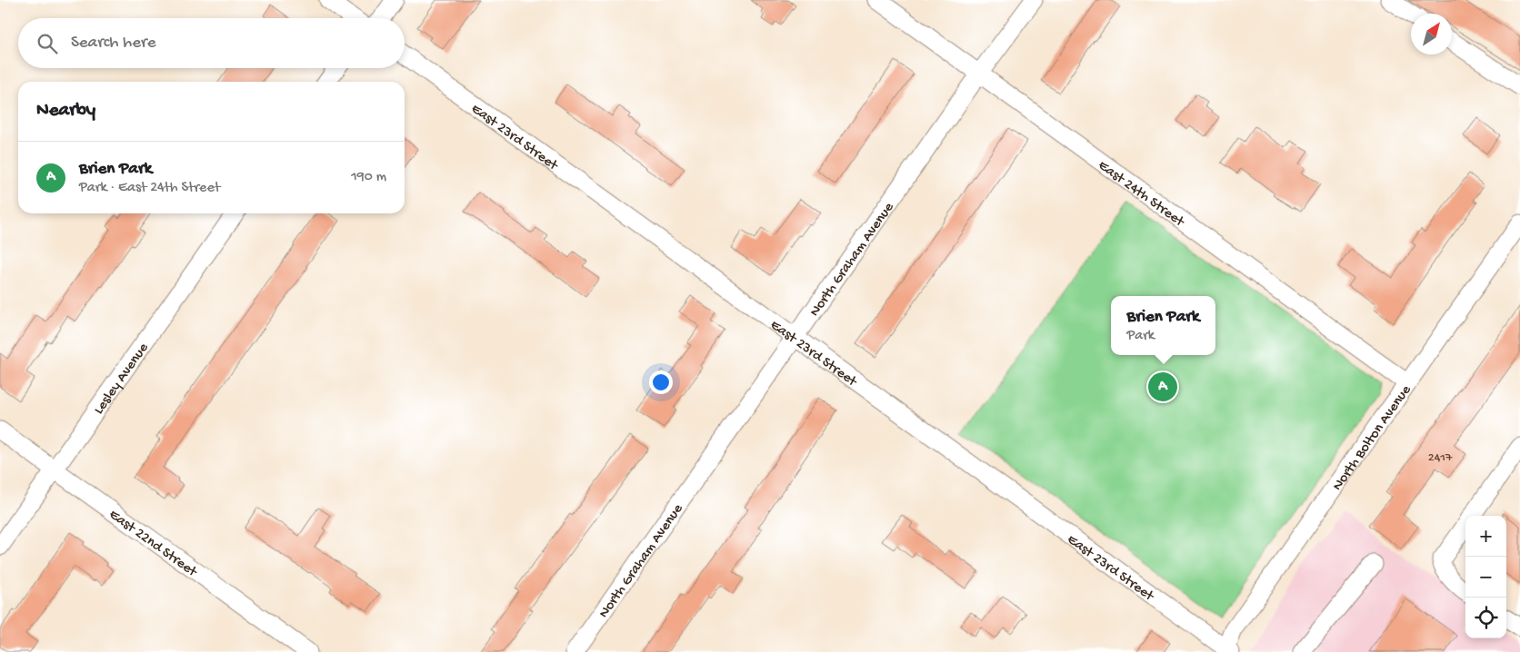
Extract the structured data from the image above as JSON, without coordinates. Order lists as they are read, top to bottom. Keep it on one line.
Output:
{"streets":{"street":["East 23rd Street","East 24th Street","North Graham Avenue","Lesley Avenue","North Bolton Avenue","East 22nd Street"]},"crossings":[["East 23rd Street","North Graham Avenue"],["East 23rd Street","North Bolton Avenue"],["East 24th Street","North Graham Avenue"],["East 24th Street","North Bolton Avenue"],["Lesley Avenue","East 22nd Street"]],"house_numbers":["2417"],"north":"top right","page":{"search":"Search here","heading":"Nearby","list":[{"mark":"A","name":"Brien Park","note":"Park · East 24th Street","value":"190 m"}],"popup":["Brien Park","Park"],"pins":"A","map_buttons":["+","−"]}}
